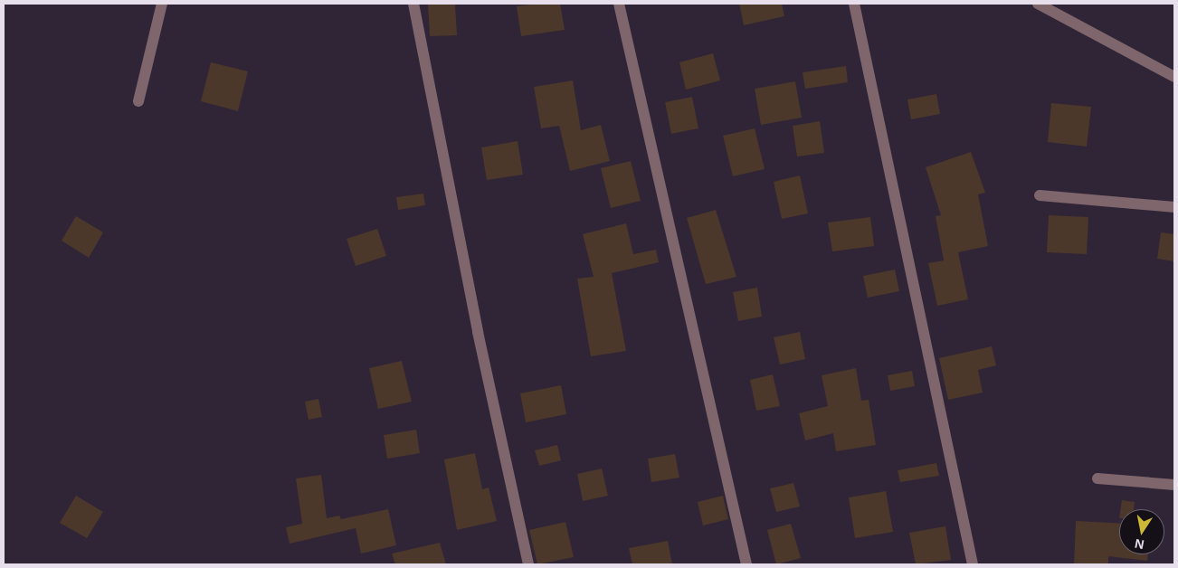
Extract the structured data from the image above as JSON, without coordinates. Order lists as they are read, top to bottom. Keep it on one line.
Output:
{"north":"bottom"}
